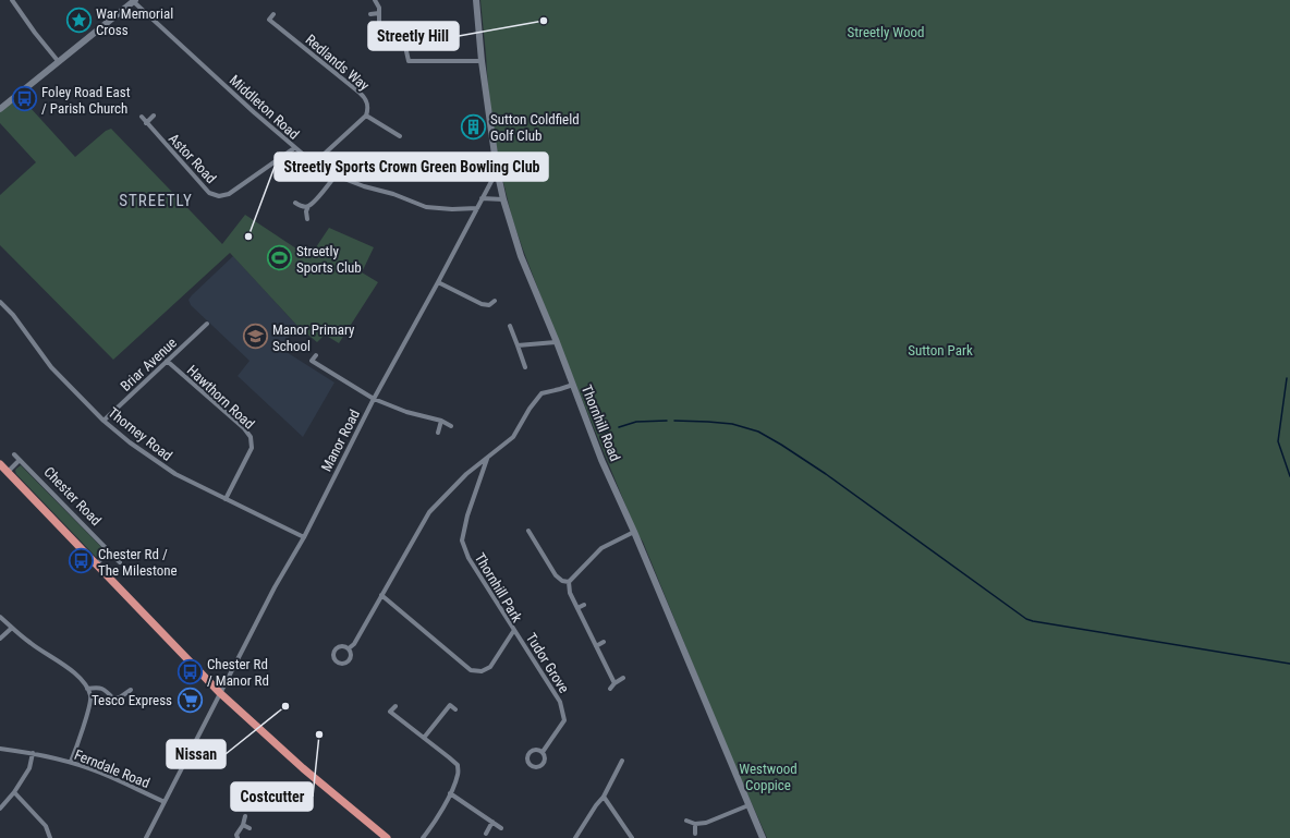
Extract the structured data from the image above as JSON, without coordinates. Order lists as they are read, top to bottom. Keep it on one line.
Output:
{"streets":{"main road":["Thornhill Road"],"street":["Redlands Way","Middleton Road","Astor Road","Briar Avenue","Hawthorn Road","Thorney Road","Manor Road","Chester Road","Thornhill Park","Tudor Grove","Ferndale Road"]},"crossings":[["Middleton Road","Astor Road"],["Middleton Road","Manor Road"],["Briar Avenue","Hawthorn Road"],["Briar Avenue","Thorney Road"],["Hawthorn Road","Thorney Road"],["Thornhill Road","Manor Road"],["Thornhill Road","Thornhill Park"],["Thorney Road","Manor Road"],["Manor Road","Ferndale Road"],["Thornhill Park","Tudor Grove"]],"districts":["STREETLY"],"parks":["Streetly Wood","Sutton Park","Westwood Coppice"],"places":{"place":["War Memorial Cross"],"other":["Streetly Hill","Streetly Sports Crown Green Bowling Club","Nissan","Costcutter"],"bus stop":["Foley Road East / Parish Church","Chester Rd / The Milestone","Chester Rd / Manor Rd"],"building":["Sutton Coldfield Golf Club"],"sports":["Streetly Sports Club"],"school or university":["Manor Primary School"],"supermarket":["Tesco Express"]}}
